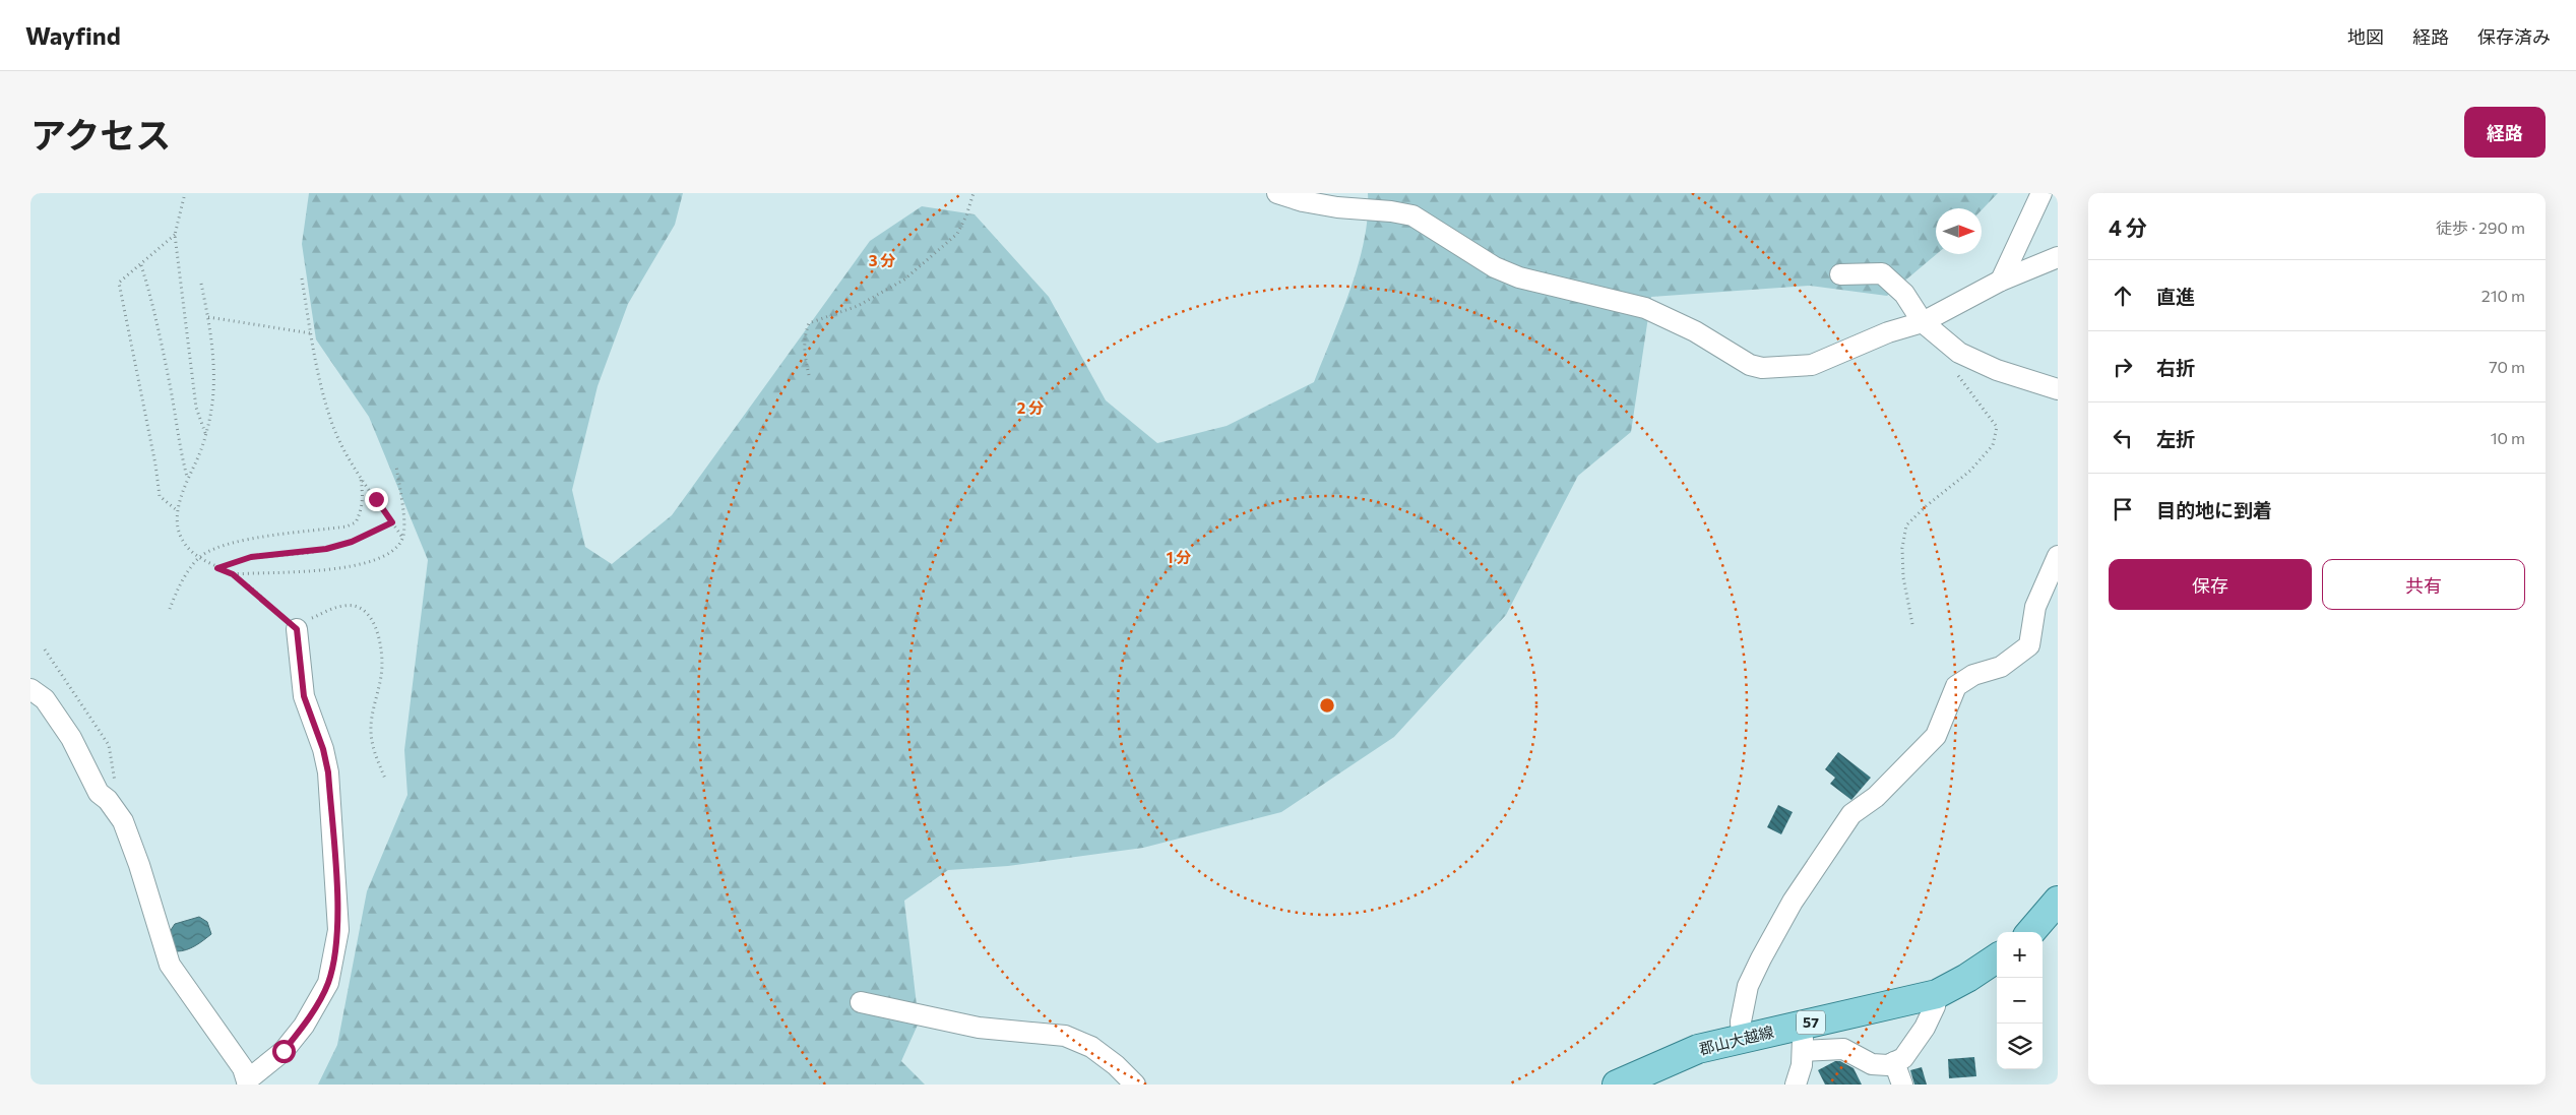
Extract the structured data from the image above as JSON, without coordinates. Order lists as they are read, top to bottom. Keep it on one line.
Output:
{"streets":{"main road":["57","郡山大越線"]},"north":"right","page":{"header":"Wayfind","nav":["地図","経路","保存済み"],"title":"アクセス","buttons":["経路",["保存","共有"]],"heading":["4 分","徒歩 · 290 m"],"list":[["直進","210 m"],["右折","70 m"],["左折","10 m"],"目的地に到着"],"map_buttons":["+","−"]},"rings":["3 分","2 分","1 分"]}
